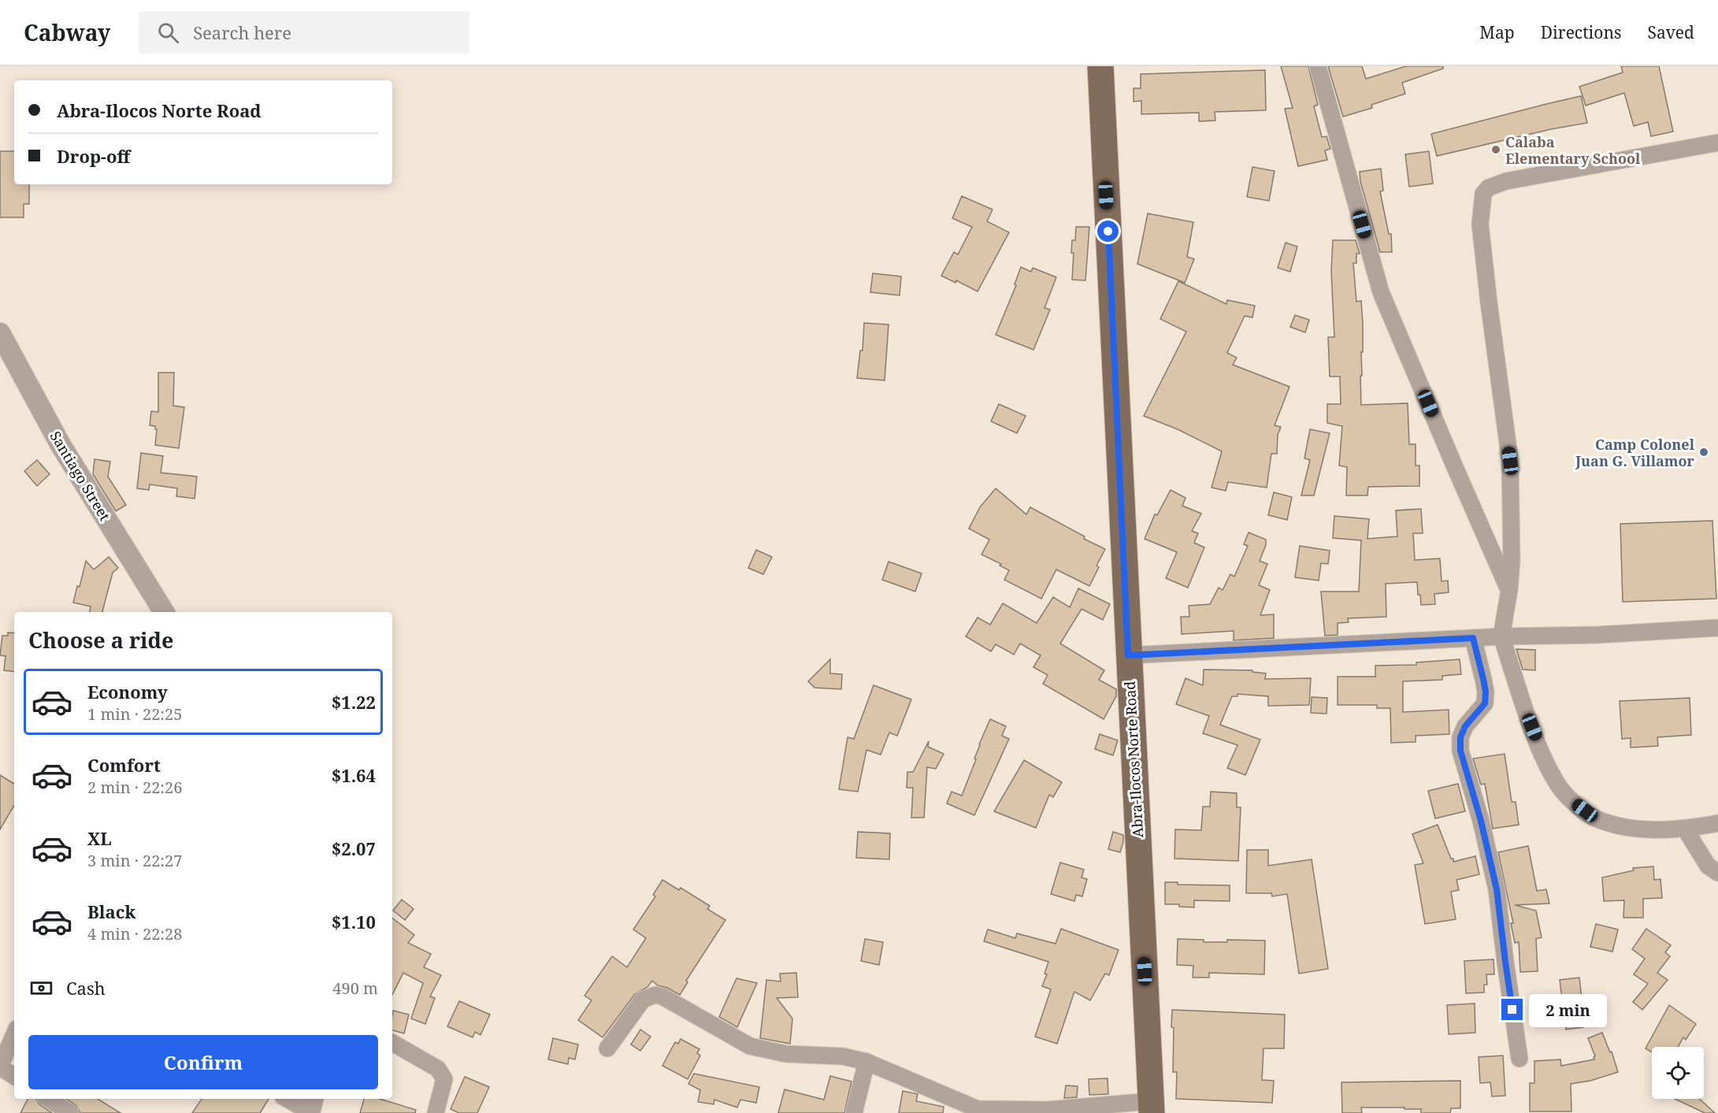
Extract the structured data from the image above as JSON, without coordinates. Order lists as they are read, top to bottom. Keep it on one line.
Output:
{"streets":{"main road":["Abra-Ilocos Norte Road"],"street":["Santiago Street"]},"places":["Calaba Elementary School","Camp Colonel Juan G. Villamor"],"page":{"header":"Cabway","search":"Search here","nav":["Map","Directions","Saved"],"banner":["Abra-Ilocos Norte Road","Drop-off"],"heading":"Choose a ride","list":[{"name":"Economy","note":"1 min · 22:25","value":"$1.22"},{"name":"Comfort","note":"2 min · 22:26","value":"$1.64"},{"name":"XL","note":"3 min · 22:27","value":"$2.07"},{"name":"Black","note":"4 min · 22:28","value":"$1.10"}],"pay":["Cash","490 m"],"bubble":"2 min","buttons":"Confirm"}}
